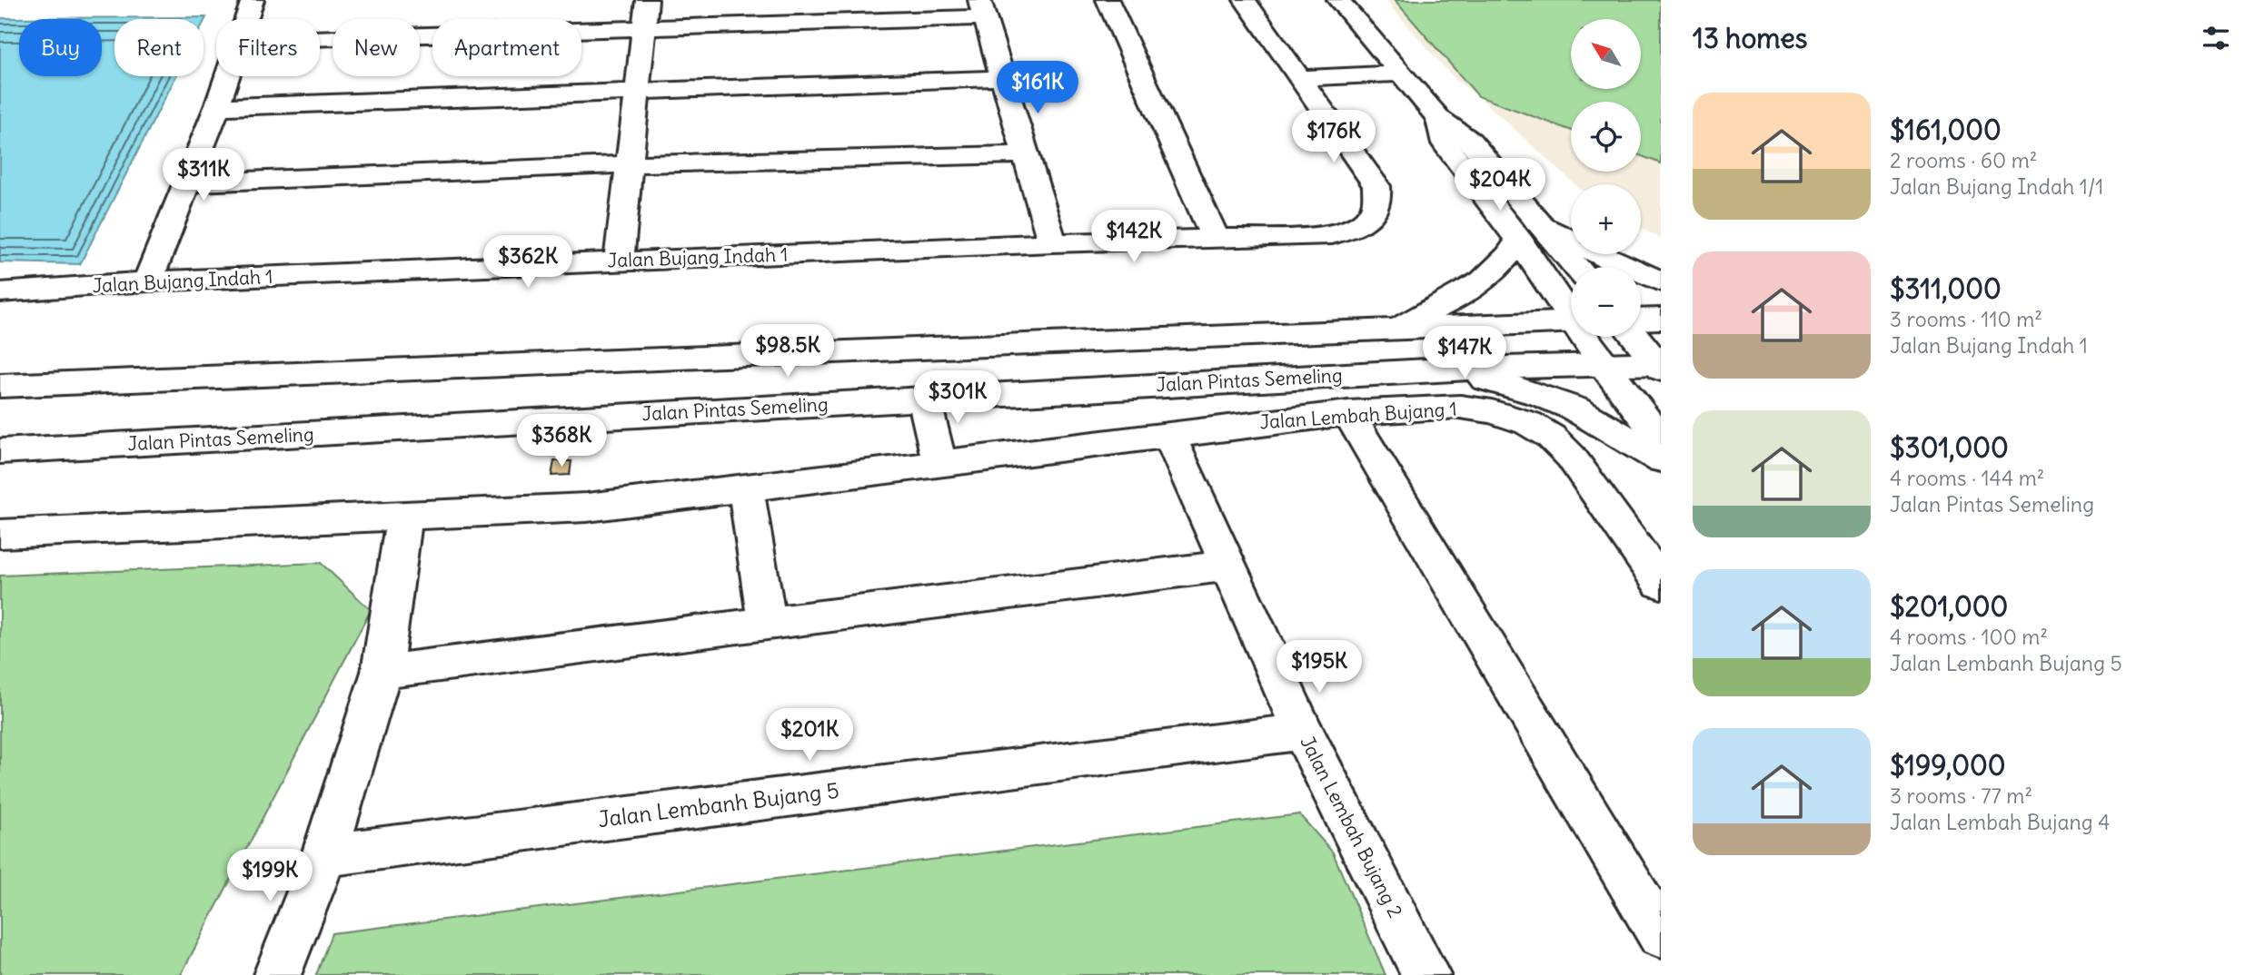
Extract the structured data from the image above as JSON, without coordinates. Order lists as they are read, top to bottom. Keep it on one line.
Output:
{"streets":{"street":["Jalan Bujang Indah 1","Jalan Pintas Semeling","Jalan Lembah Bujang 1","Jalan Lembanh Bujang 5","Jalan Lembah Bujang 2"]},"crossings":[["Jalan Lembah Bujang 1","Jalan Lembah Bujang 2"],["Jalan Lembanh Bujang 5","Jalan Lembah Bujang 2"]],"north":"top left","page":{"heading":"13 homes","map_buttons":["+","−"],"chip":["Buy","Rent","Filters","New","Apartment"],"price":["$161K","$176K","$311K","$204K","$142K","$362K","$98.5K","$147K","$301K","$368K","$195K","$201K","$199K"],"list":[{"name":"$161,000","note":"2 rooms · 60 m² · Jalan Bujang Indah 1/1"},{"name":"$311,000","note":"3 rooms · 110 m² · Jalan Bujang Indah 1"},{"name":"$301,000","note":"4 rooms · 144 m² · Jalan Pintas Semeling"},{"name":"$201,000","note":"4 rooms · 100 m² · Jalan Lembanh Bujang 5"},{"name":"$199,000","note":"3 rooms · 77 m² · Jalan Lembah Bujang 4"}]}}
